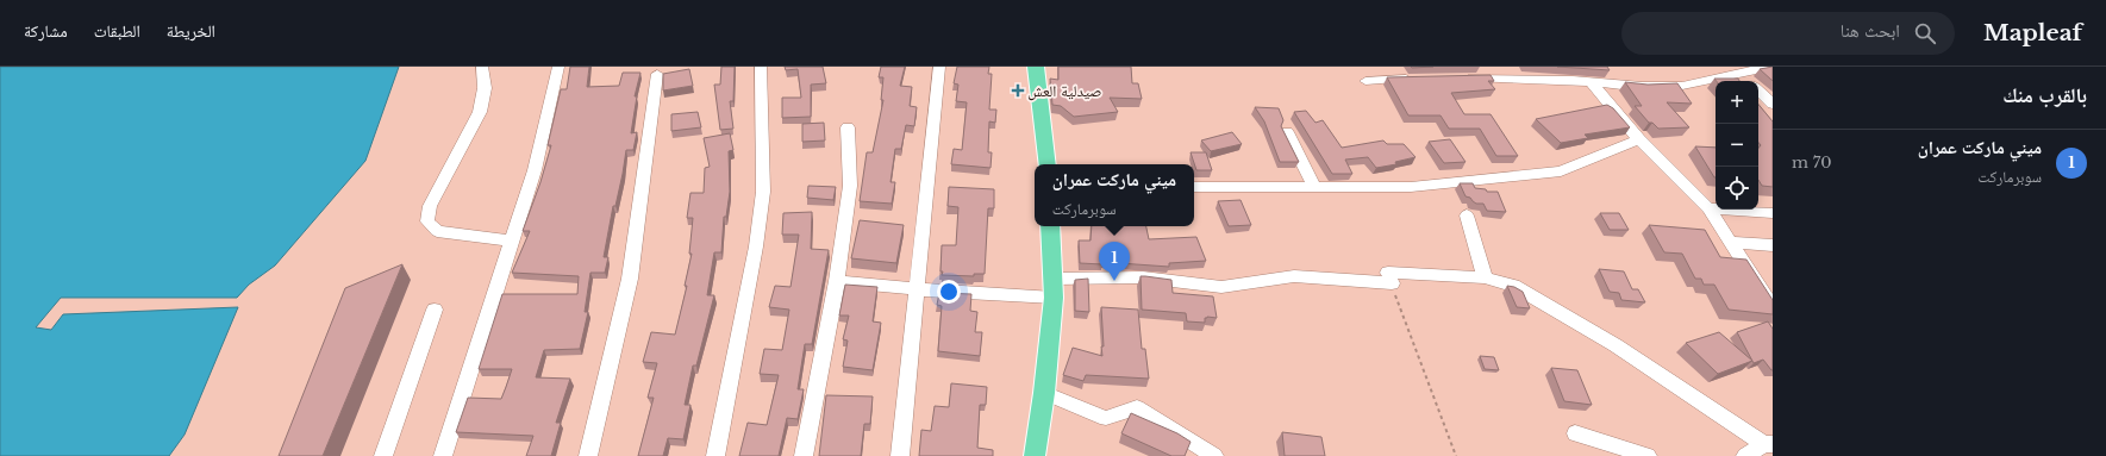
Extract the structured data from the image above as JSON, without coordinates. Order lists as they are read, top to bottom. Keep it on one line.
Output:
{"places":{"health":["صيدلية العش"]},"page":{"header":"Mapleaf","search":"ابحث هنا","nav":["الخريطة","الطبقات","مشاركة"],"heading":"بالقرب منك","map_buttons":["+","−"],"list":[{"mark":"1","name":"ميني ماركت عمران","note":"سوبرماركت","value":"70 m"}],"popup":["ميني ماركت عمران","سوبرماركت"],"pins":"1"}}
